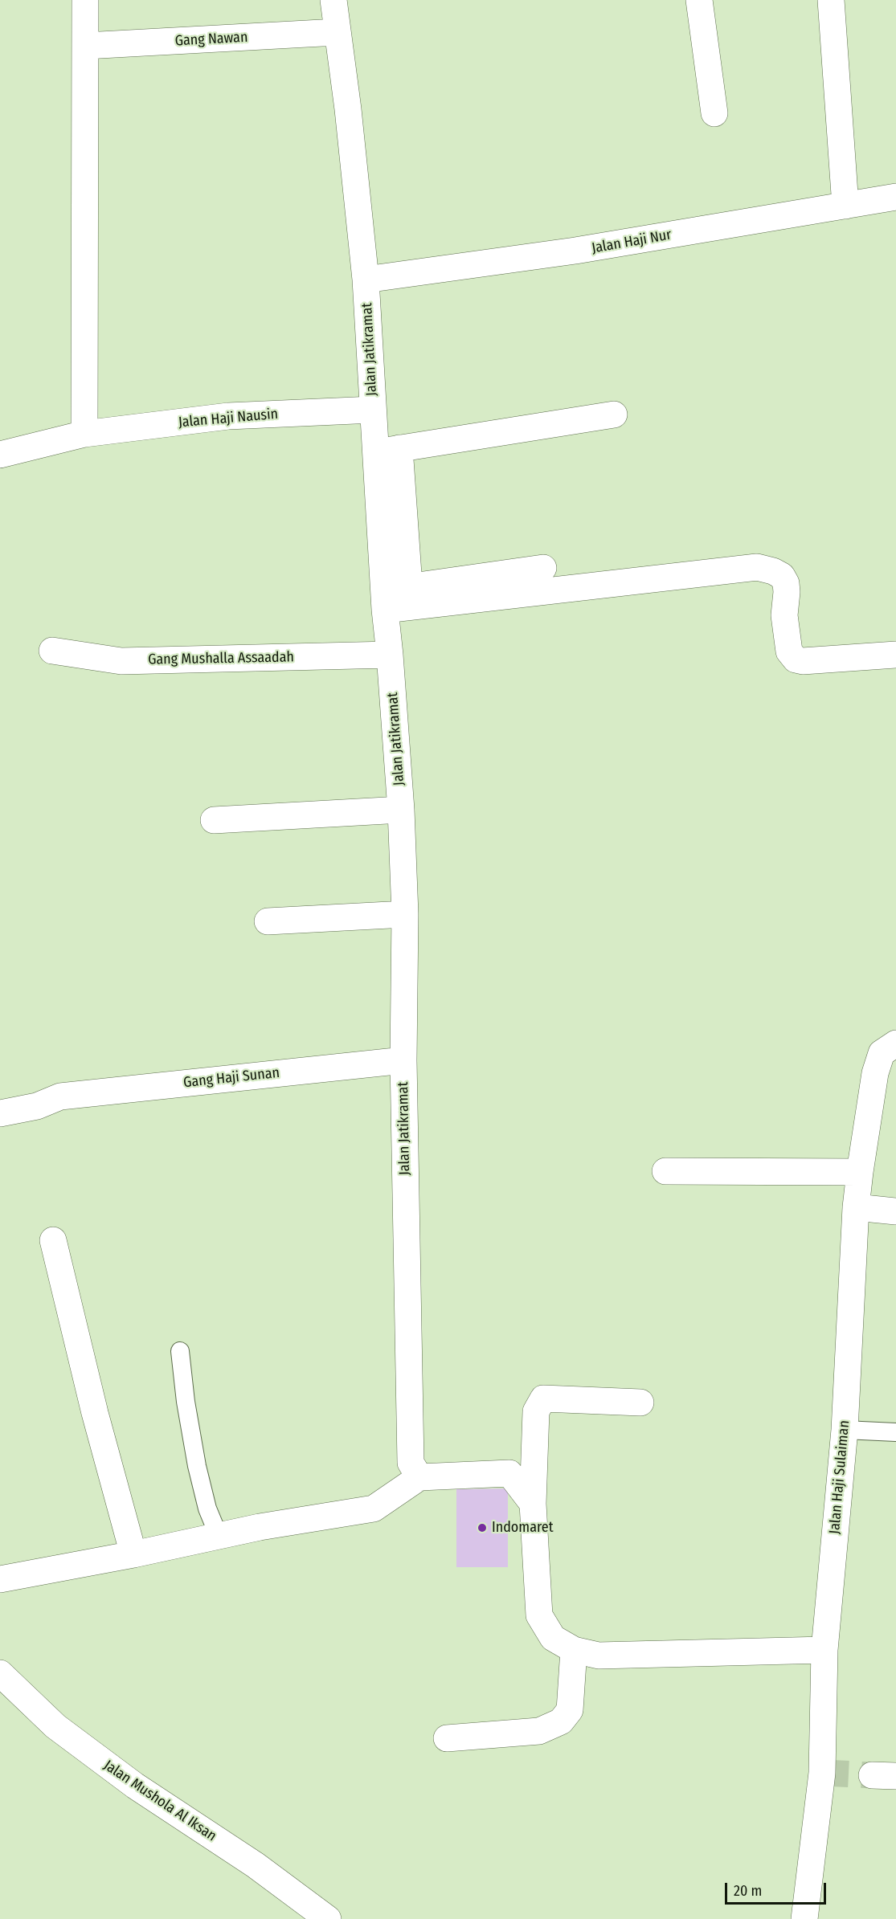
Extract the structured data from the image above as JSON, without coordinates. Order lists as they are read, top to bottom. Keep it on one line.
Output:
{"streets":{"street":["Gang Nawan","Jalan Haji Nur","Jalan Jatikramat","Jalan Haji Nausin","Gang Mushalla Assaadah","Gang Haji Sunan","Jalan Haji Sulaiman","Jalan Mushola Al Iksan"]},"crossings":[["Gang Nawan","Jalan Jatikramat"],["Jalan Haji Nur","Jalan Jatikramat"],["Jalan Jatikramat","Jalan Haji Nausin"],["Jalan Jatikramat","Gang Mushalla Assaadah"],["Jalan Jatikramat","Gang Haji Sunan"]],"places":["Indomaret"],"scale_bar":"20 m"}
